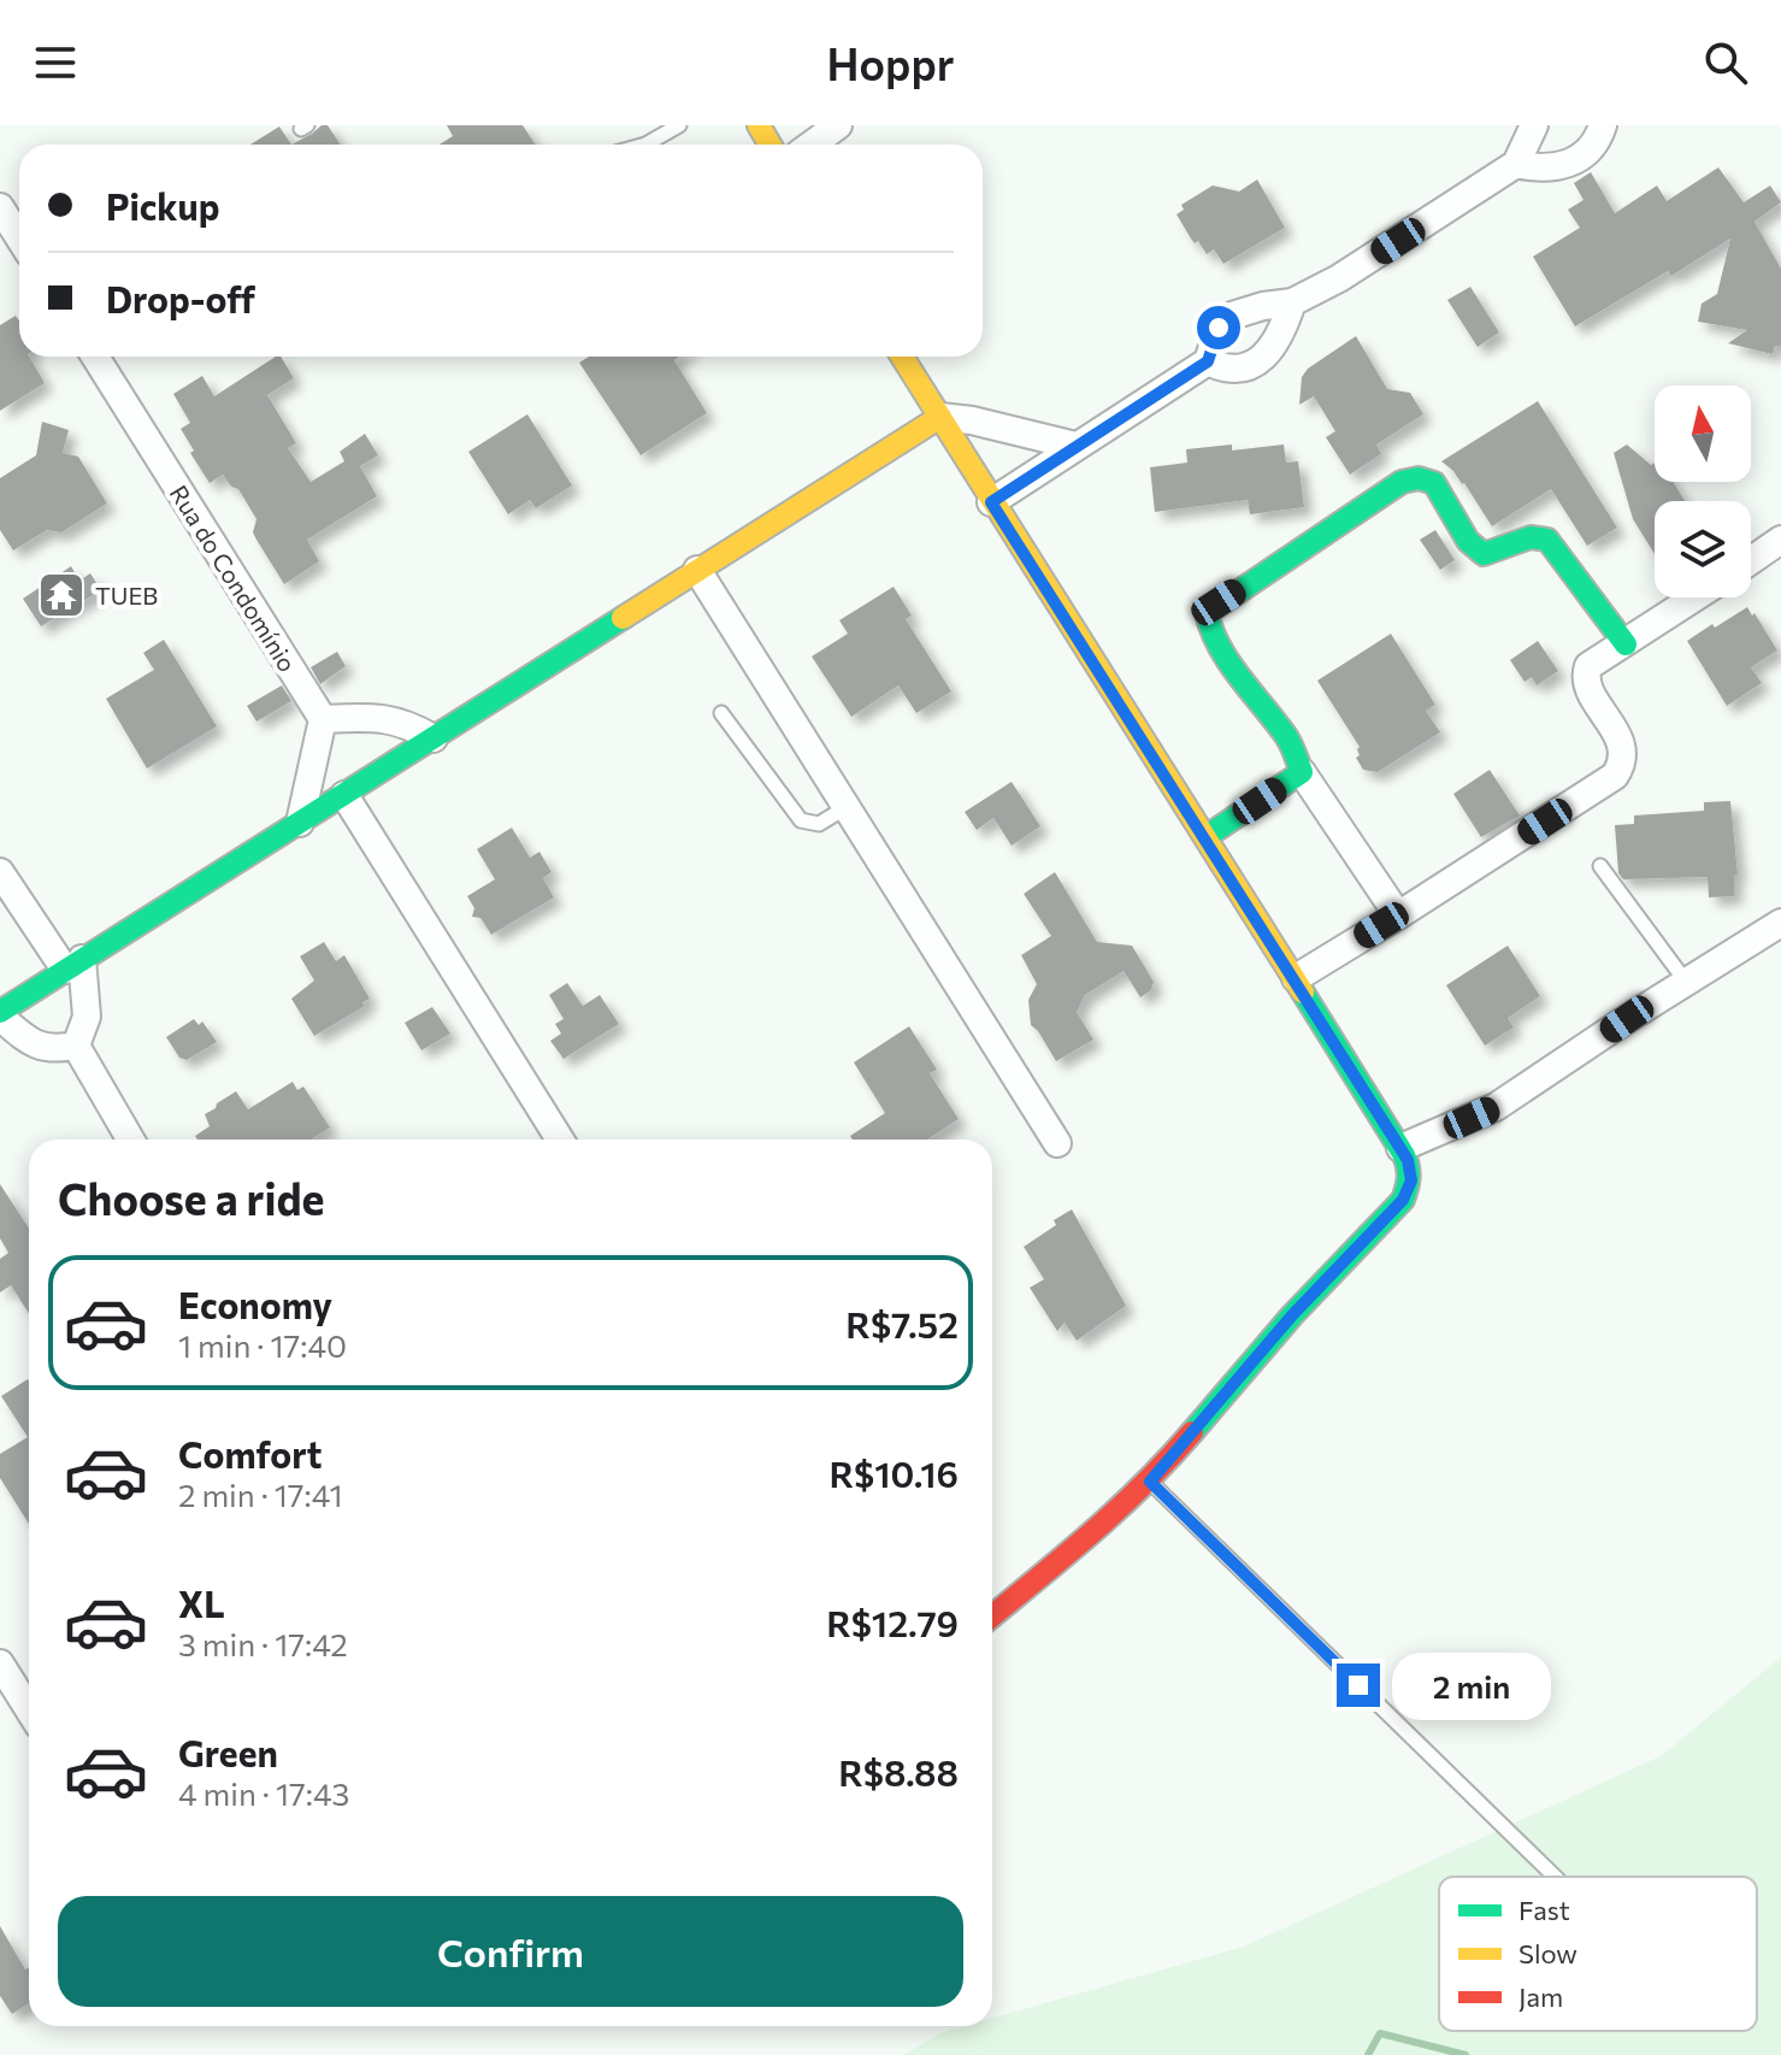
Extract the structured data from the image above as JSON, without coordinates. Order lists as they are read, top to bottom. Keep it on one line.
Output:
{"streets":{"street":["Rua do Condomínio"]},"places":{"temple":["TUEB"]},"legend":["Fast","Slow","Jam"],"north":"top","page":{"header":"Hoppr","banner":["Pickup","Drop-off"],"heading":"Choose a ride","list":[{"name":"Economy","note":"1 min · 17:40","value":"R$7.52"},{"name":"Comfort","note":"2 min · 17:41","value":"R$10.16"},{"name":"XL","note":"3 min · 17:42","value":"R$12.79"},{"name":"Green","note":"4 min · 17:43","value":"R$8.88"}],"bubble":"2 min","buttons":"Confirm"}}
